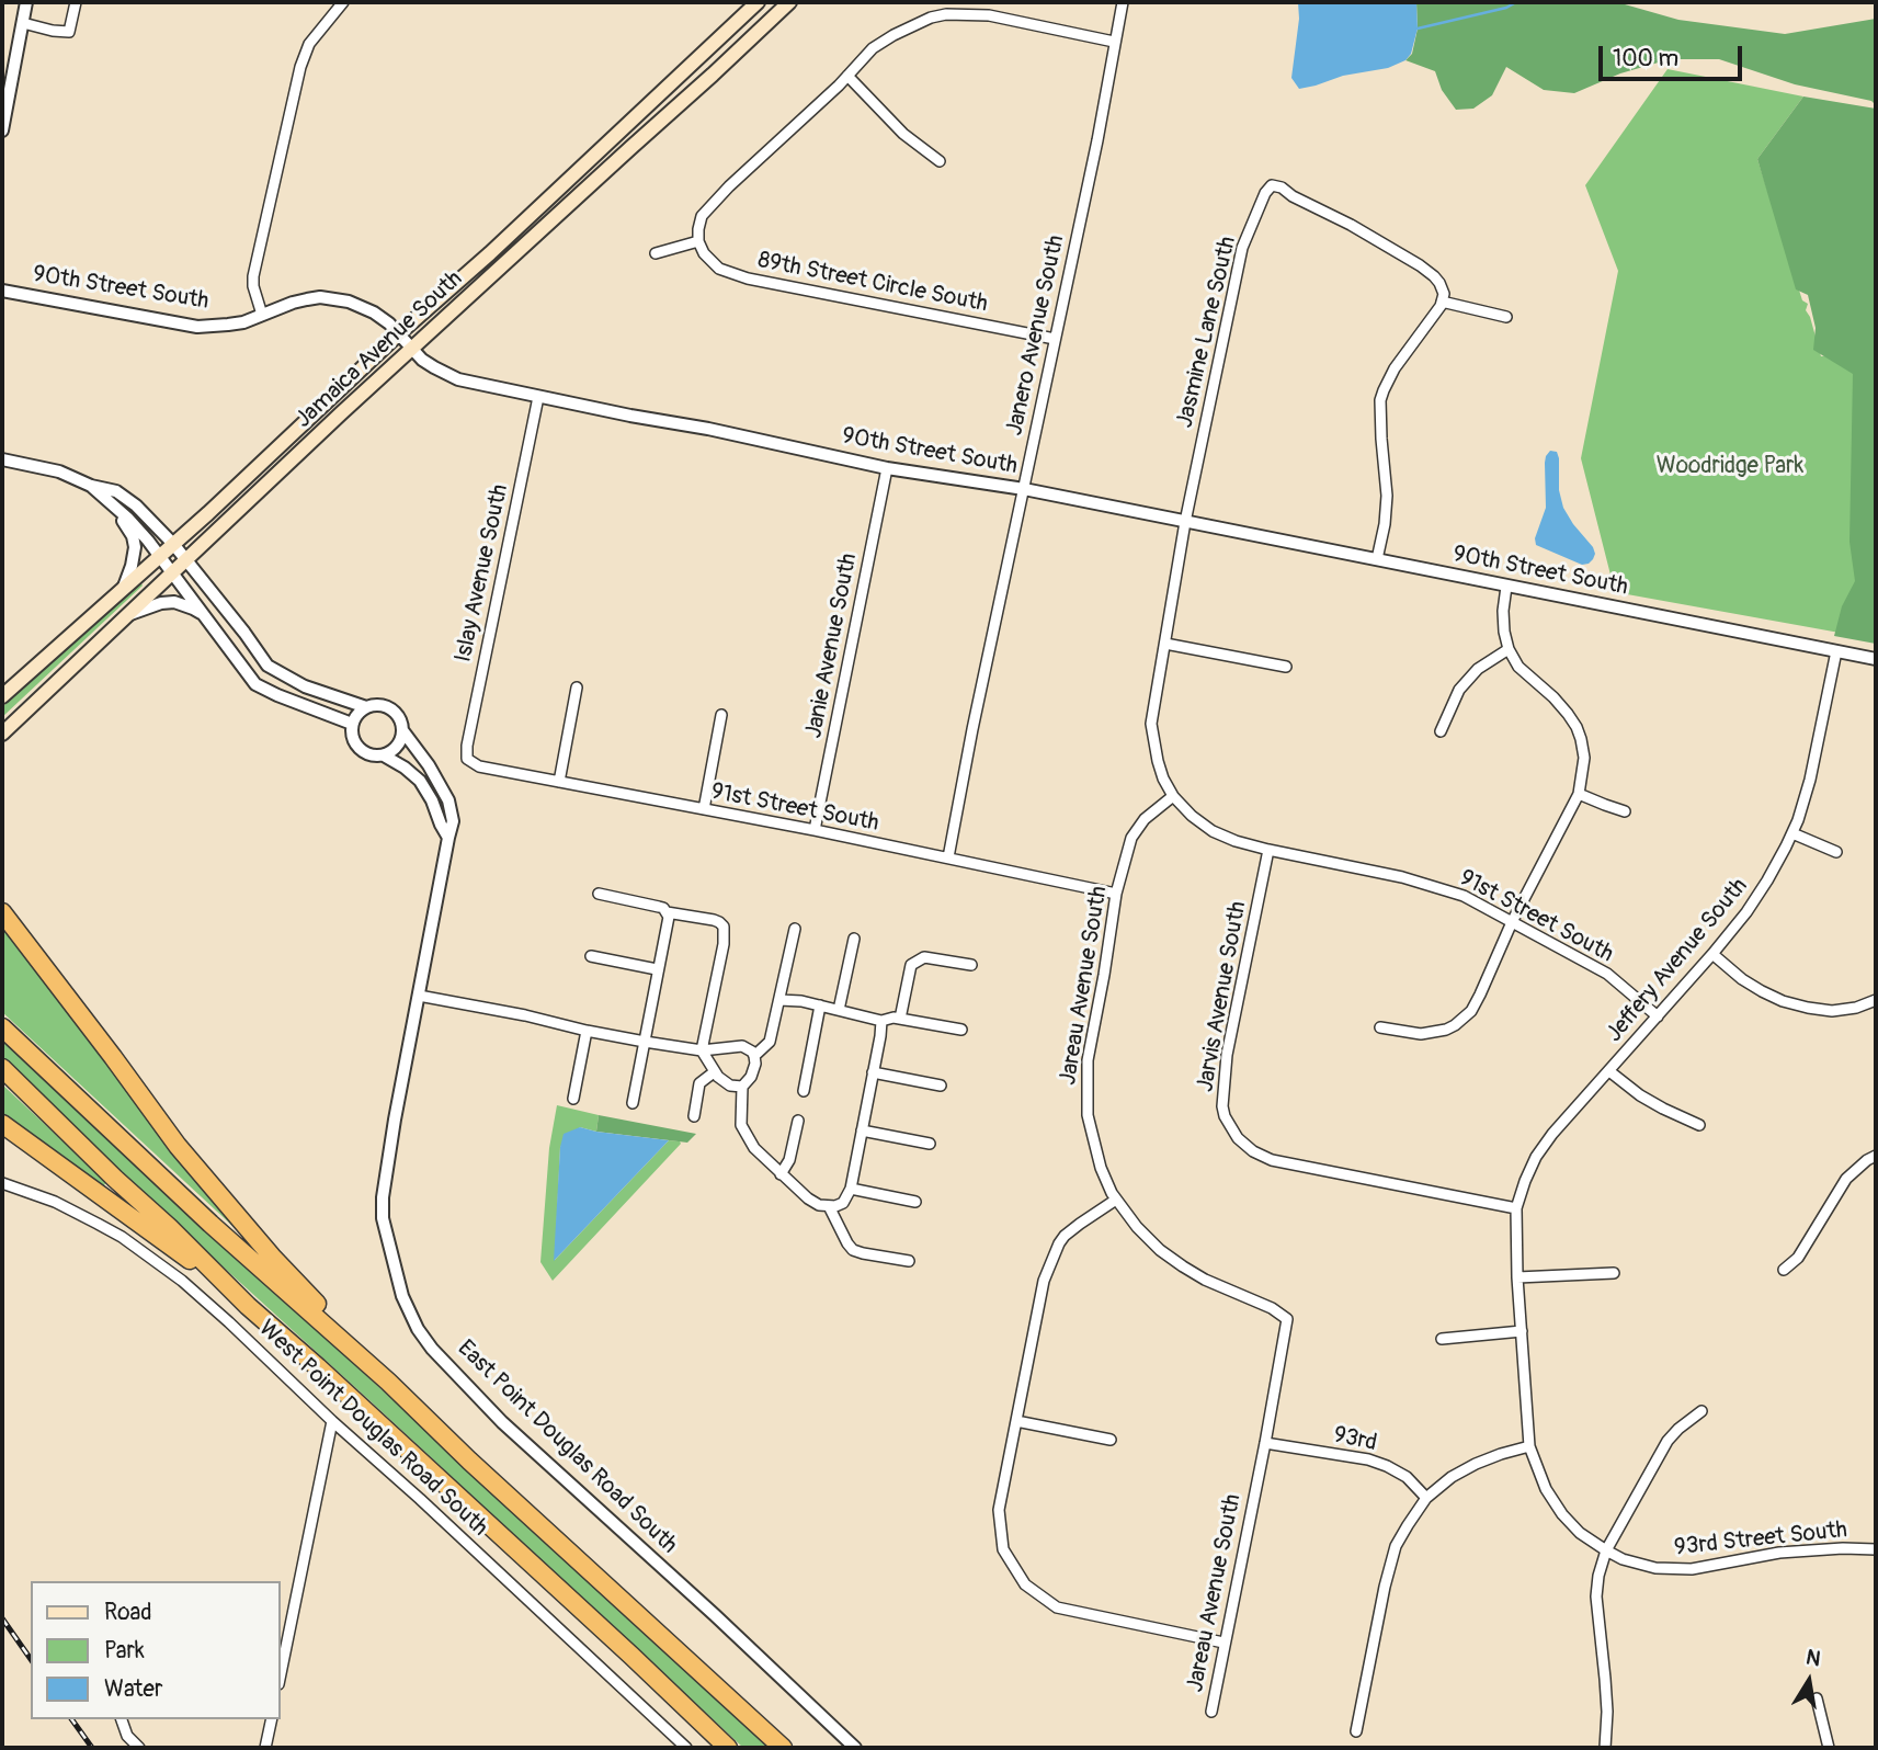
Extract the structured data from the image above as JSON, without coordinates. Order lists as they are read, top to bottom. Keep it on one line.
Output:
{"streets":{"main road":["Jamaica Avenue South"],"street":["89th Street Circle South","90th Street South","Jasmine Lane South","Janero Avenue South","Islay Avenue South","Janie Avenue South","91st Street South","Jeffery Avenue South","Jareau Avenue South","Jarvis Avenue South","West Point Douglas Road South","93rd","East Point Douglas Road South","93rd Street South"]},"crossings":[["89th Street Circle South","Janero Avenue South"],["90th Street South","Jasmine Lane South"],["90th Street South","Janero Avenue South"],["90th Street South","Jamaica Avenue South"],["90th Street South","Islay Avenue South"],["90th Street South","Janie Avenue South"],["90th Street South","Jeffery Avenue South"],["Janero Avenue South","91st Street South"],["Islay Avenue South","91st Street South"],["Janie Avenue South","91st Street South"],["91st Street South","Jeffery Avenue South"],["91st Street South","Jareau Avenue South"],["91st Street South","Jarvis Avenue South"],["Jeffery Avenue South","Jarvis Avenue South"],["Jeffery Avenue South","93rd Street South"],["Jareau Avenue South","93rd"]],"parks":["Woodridge Park"],"legend":["Road","Park","Water"],"scale_bar":"100 m","north":"top"}
